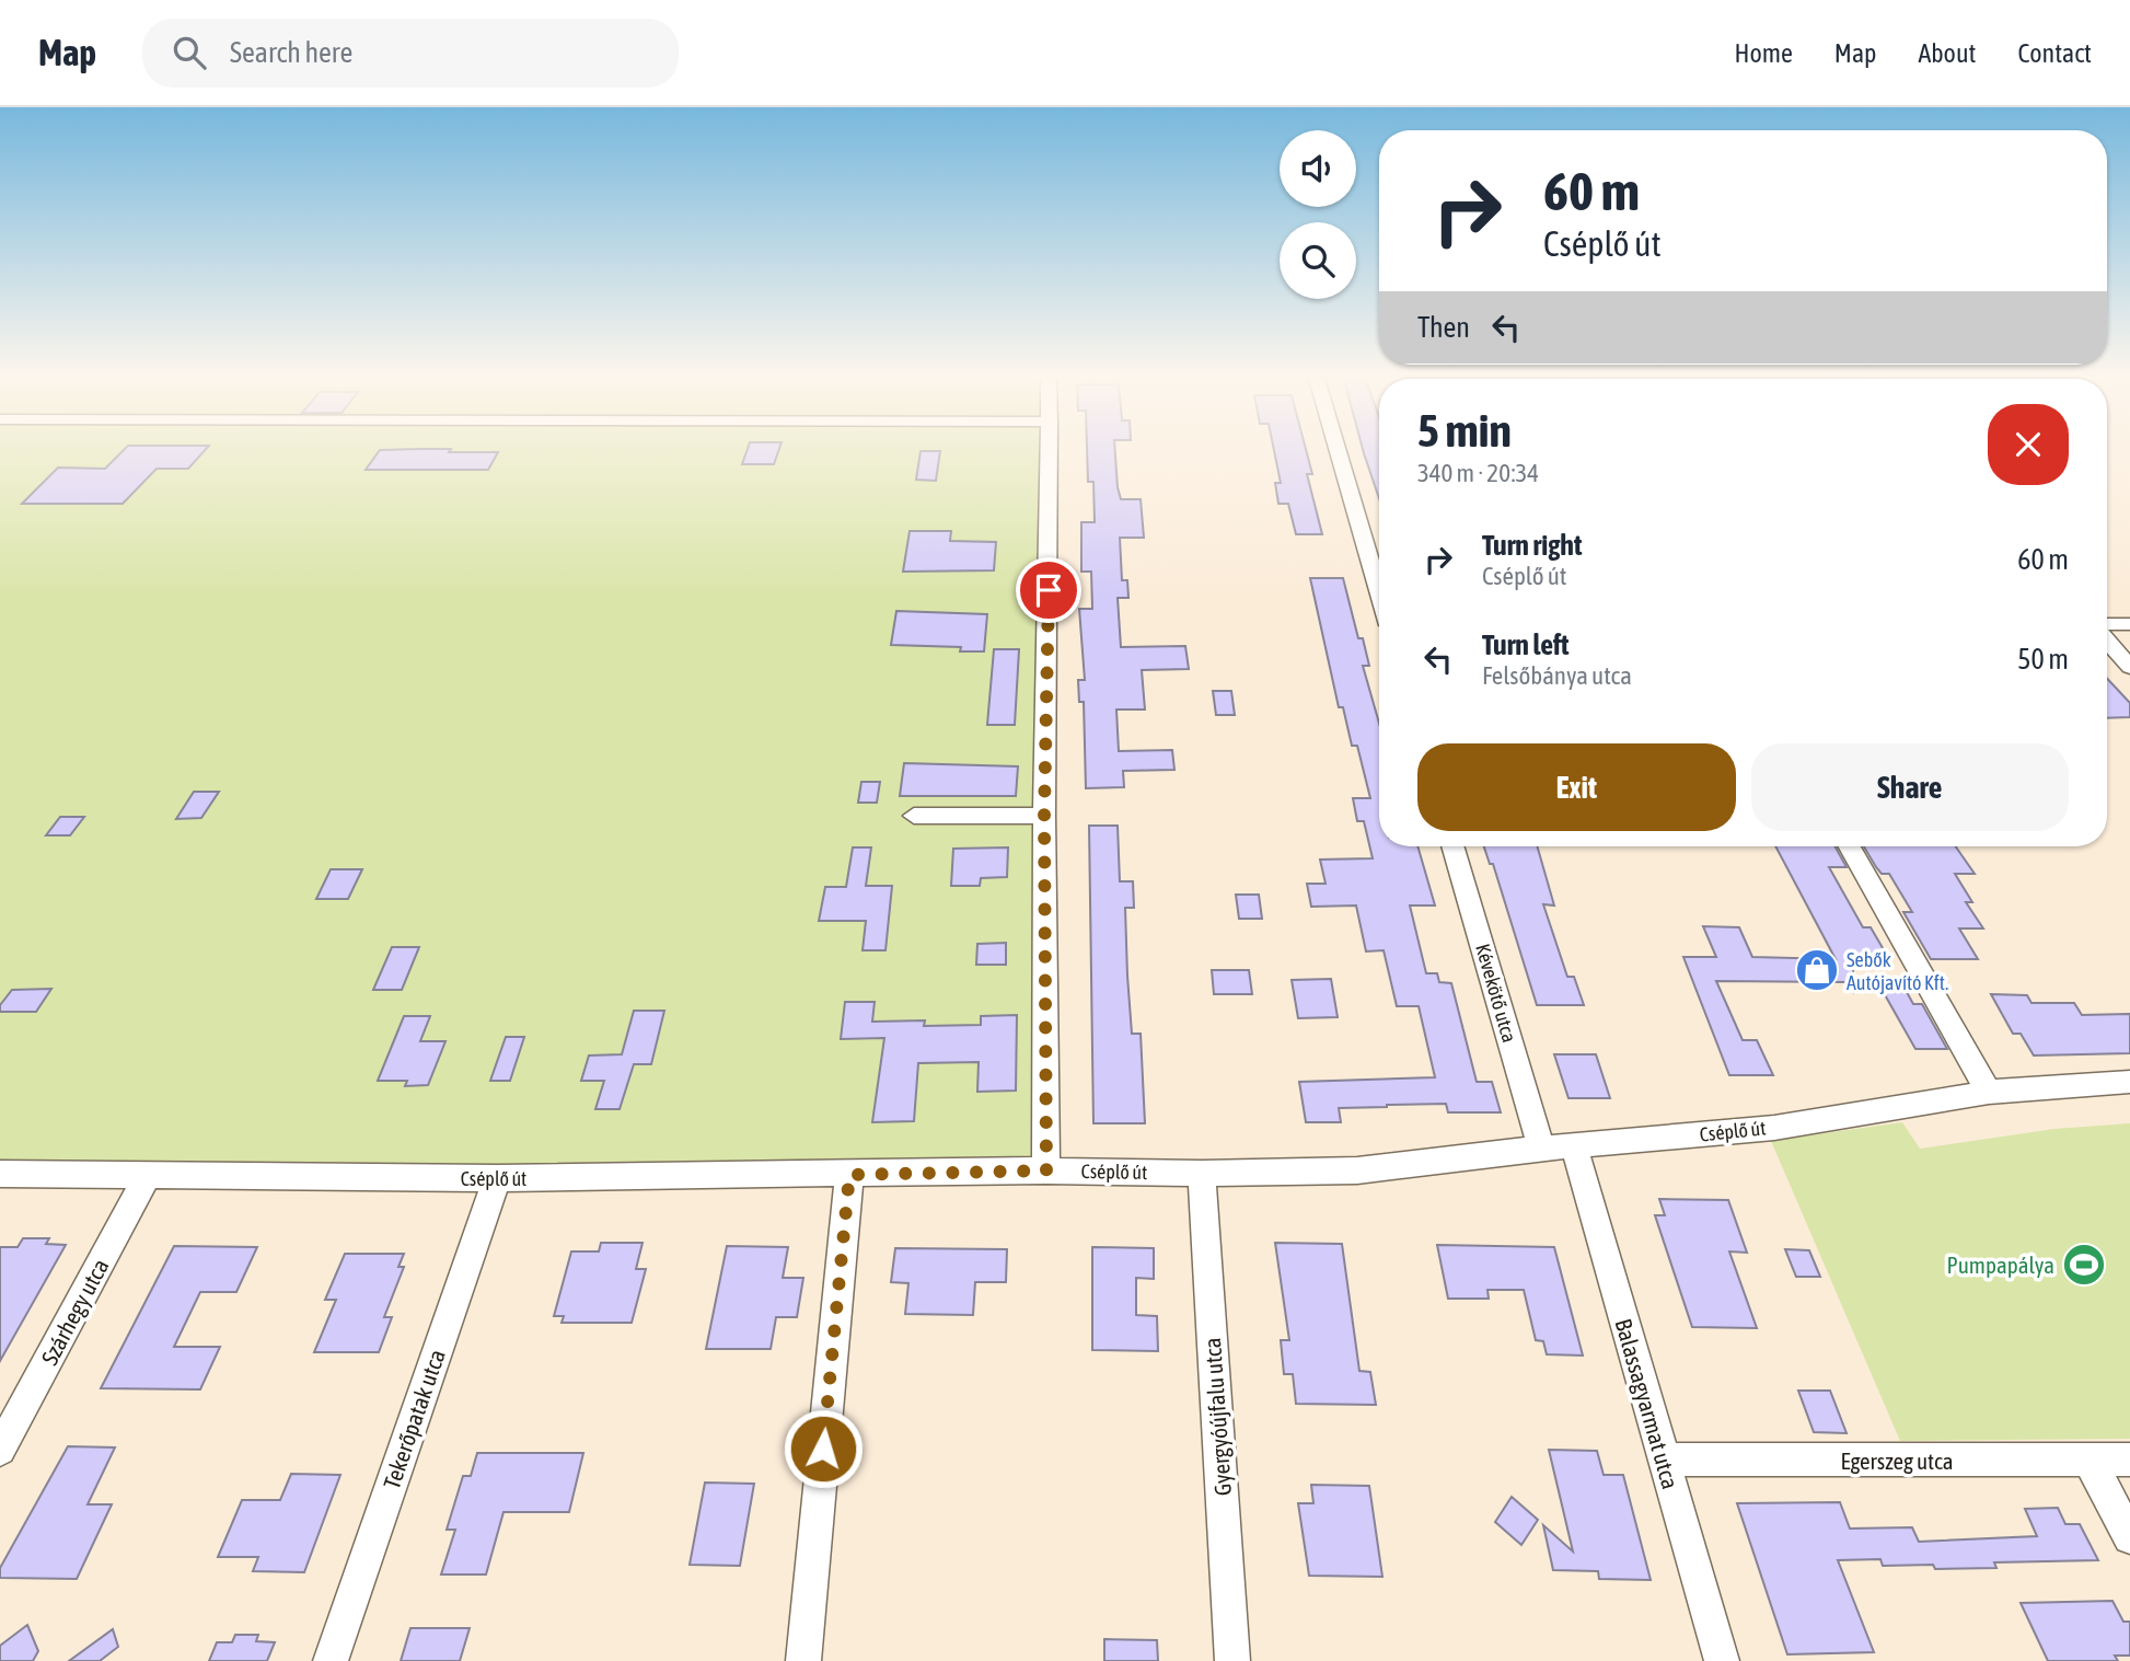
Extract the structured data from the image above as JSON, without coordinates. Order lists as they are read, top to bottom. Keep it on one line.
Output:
{"streets":{"street":["Kévekötő utca","Cséplő út","Szárhegy utca","Balassagyarmat utca","Gyergyóújfalu utca","Tekerőpatak utca","Egerszeg utca"]},"crossings":[["Kévekötő utca","Cséplő út"],["Cséplő út","Szárhegy utca"],["Cséplő út","Balassagyarmat utca"],["Cséplő út","Gyergyóújfalu utca"],["Cséplő út","Tekerőpatak utca"],["Balassagyarmat utca","Egerszeg utca"]],"places":{"shop":["Sebők Autójavító Kft."],"sports":["Pumpapálya"]},"page":{"header":"Map","search":"Search here","nav":["Home","Map","About","Contact"],"turn":["60 m","Cséplő út"],"then":"Then","heading":["5 min","340 m · 20:34"],"list":[{"name":"Turn right","note":"Cséplő út","value":"60 m"},{"name":"Turn left","note":"Felsőbánya utca","value":"50 m"}],"buttons":["Exit","Share"]}}
